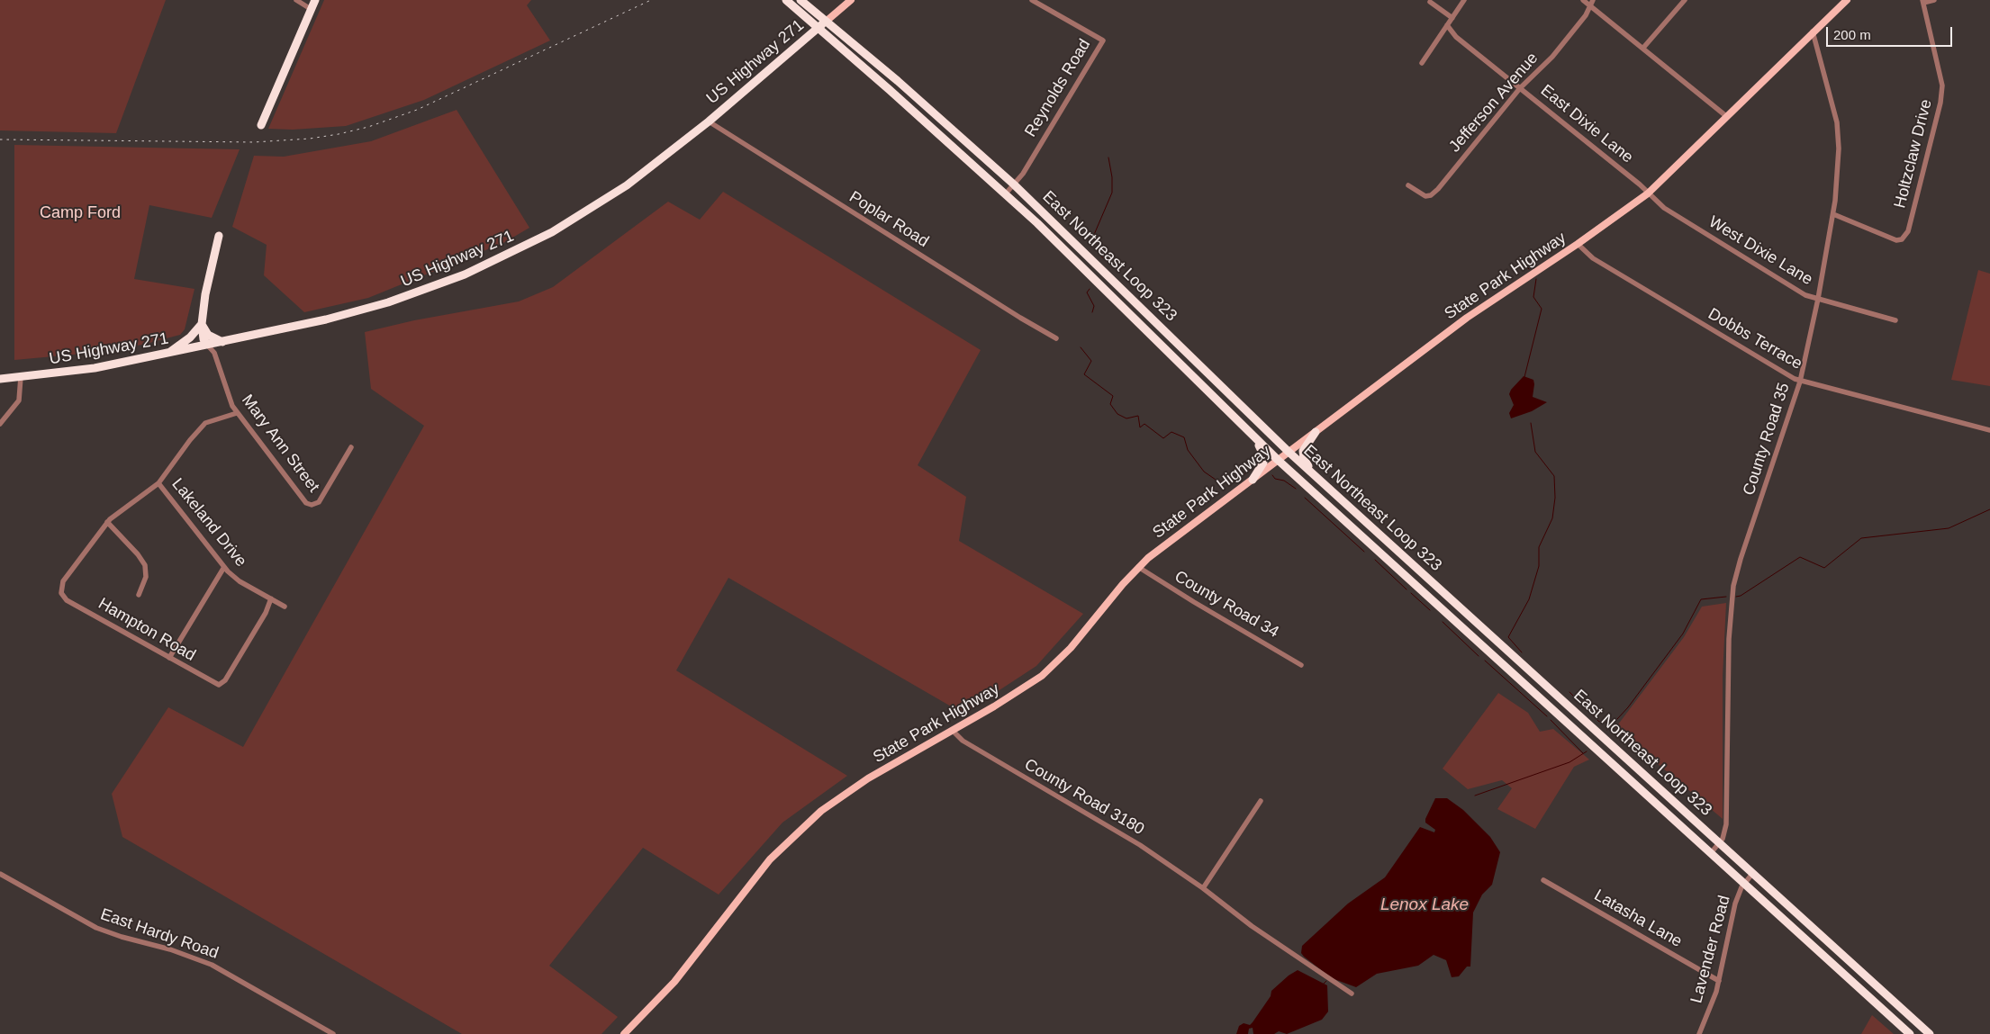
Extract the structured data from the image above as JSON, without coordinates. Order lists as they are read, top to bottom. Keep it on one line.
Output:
{"streets":{"highway":["US Highway 271","East Northeast Loop 323"],"main road":["State Park Highway"],"street":["Reynolds Road","Jefferson Avenue","East Dixie Lane","Holtzclaw Drive","Poplar Road","West Dixie Lane","Dobbs Terrace","County Road 35","Mary Ann Street","Lakeland Drive","County Road 34","Hampton Road","County Road 3180","Latasha Lane","East Hardy Road","Lavender Road"]},"crossings":[["US Highway 271","Poplar Road"],["US Highway 271","East Northeast Loop 323"],["US Highway 271","Mary Ann Street"],["Reynolds Road","East Northeast Loop 323"],["Jefferson Avenue","East Dixie Lane"],["East Dixie Lane","West Dixie Lane"],["East Dixie Lane","State Park Highway"],["Holtzclaw Drive","County Road 35"],["West Dixie Lane","State Park Highway"],["West Dixie Lane","County Road 35"],["East Northeast Loop 323","State Park Highway"],["East Northeast Loop 323","County Road 35"],["East Northeast Loop 323","Lavender Road"],["State Park Highway","Dobbs Terrace"],["State Park Highway","County Road 35"],["State Park Highway","County Road 34"],["State Park Highway","County Road 3180"],["Dobbs Terrace","County Road 35"],["Lakeland Drive","Hampton Road"],["Latasha Lane","Lavender Road"]],"water":["Lenox Lake"],"parks":["Camp Ford"],"scale_bar":"200 m"}
